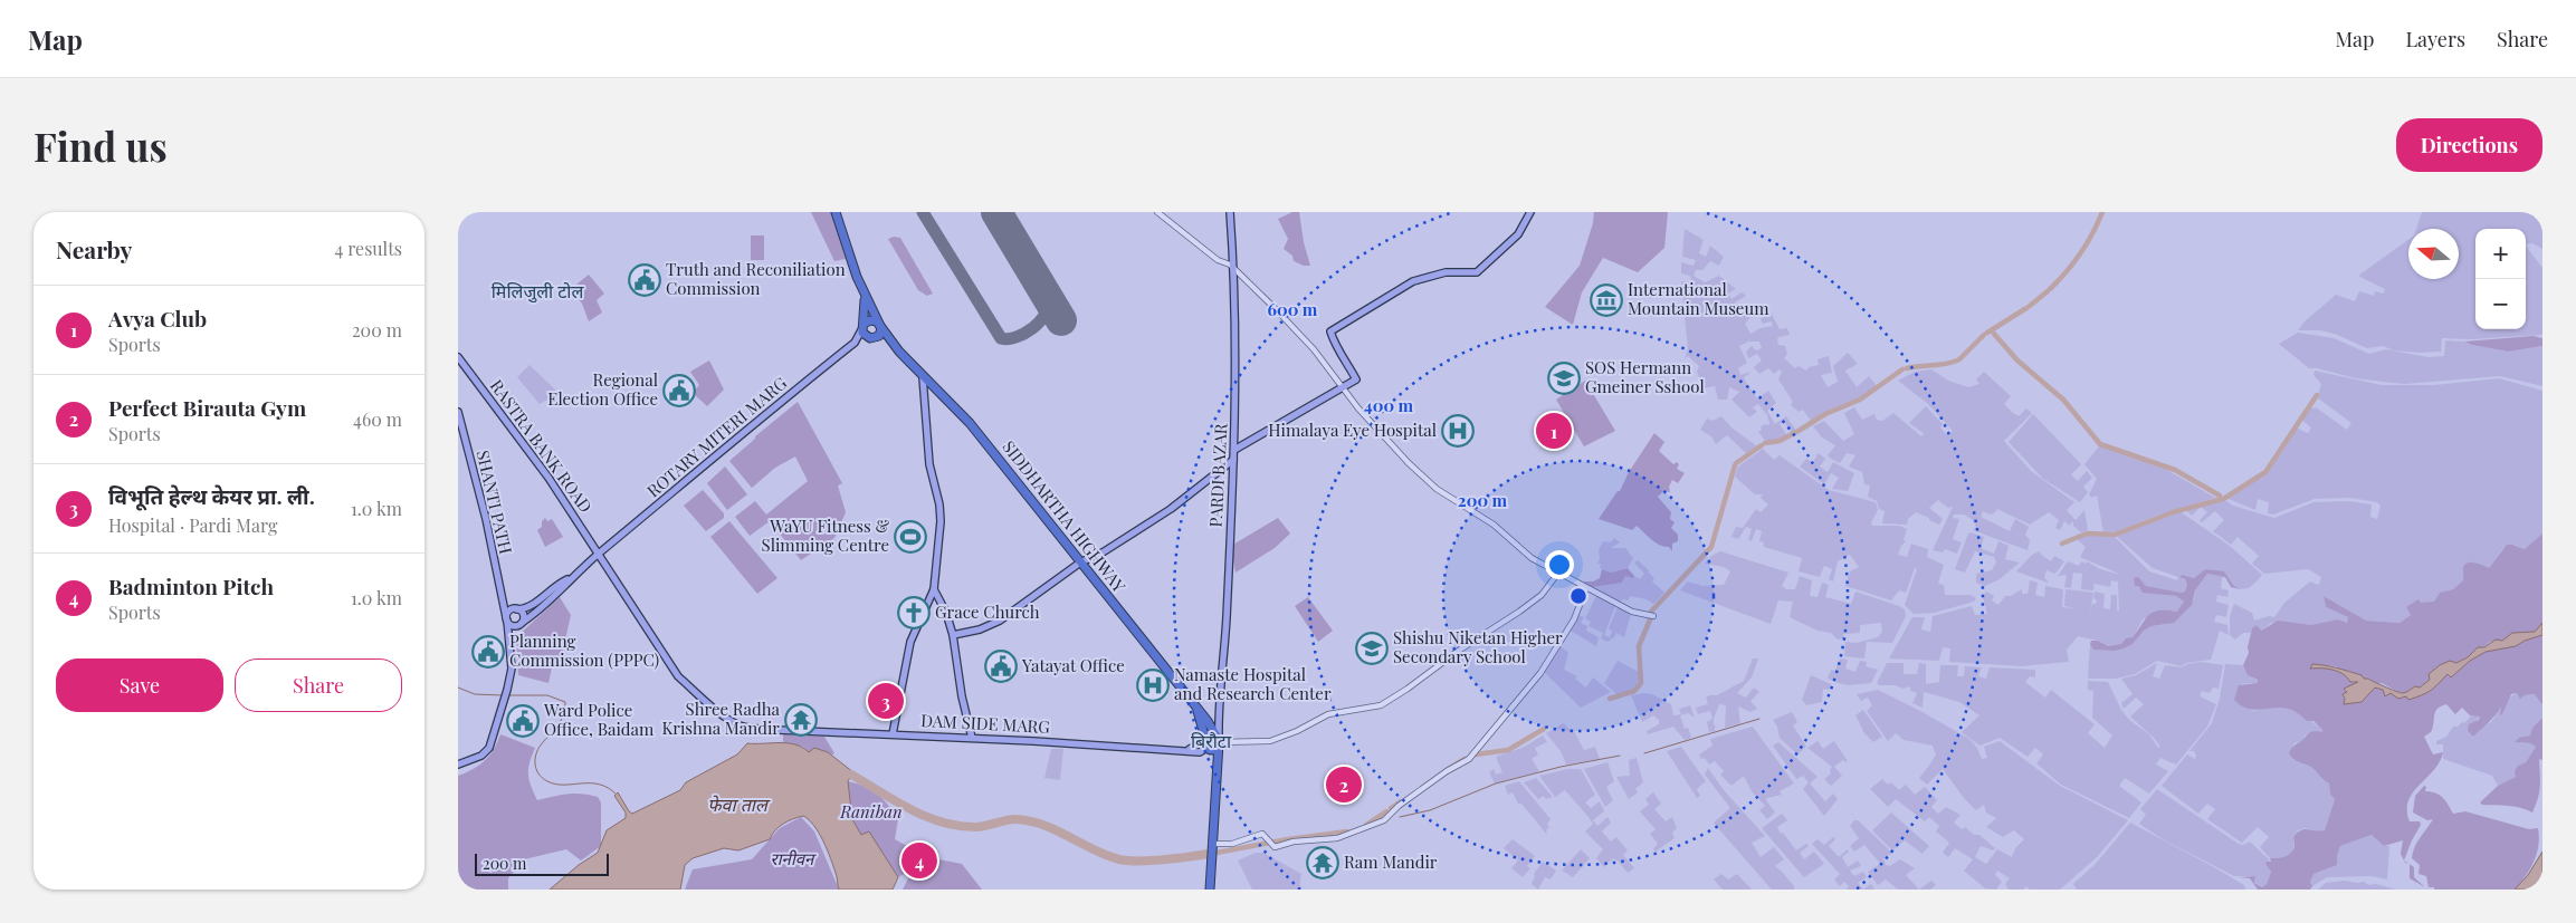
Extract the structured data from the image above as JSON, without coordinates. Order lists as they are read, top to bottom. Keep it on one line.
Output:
{"streets":{"highway":["SIDDHARTHA HIGHWAY"],"main road":["ROTARY MITERI MARG","RASTRA BANK ROAD","PARDI BAZAR","SHANTI PATH","DAM SIDE MARG"]},"crossings":[["ROTARY MITERI MARG","RASTRA BANK ROAD"],["ROTARY MITERI MARG","DAM SIDE MARG"],["RASTRA BANK ROAD","DAM SIDE MARG"],["PARDI BAZAR","SIDDHARTHA HIGHWAY"]],"districts":["मिलिजुली टोल","बिरौटा"],"water":["फेवा ताल"],"parks":["Raniban","रानीवन"],"places":{"public building":["Truth and Reconiliation Commission","Regional Election Office","Planning Commission (PPPC)","Yatayat Office","Ward Police Office, Baidam"],"museum":["International Mountain Museum"],"school or university":["SOS Hermann Gmeiner Sshool","Shishu Niketan Higher Secondary School"],"hospital":["Himalaya Eye Hospital","Namaste Hospital and Research Center"],"sports":["WaYU Fitness & Slimming Centre"],"church":["Grace Church"],"temple":["Shree Radha Krishna Mandir","Ram Mandir"]},"scale_bar":"200 m","north":"left","page":{"header":"Map","nav":["Map","Layers","Share"],"buttons":["Directions",["Save","Share"]],"title":"Find us","heading":["Nearby","4 results"],"map_buttons":["+","−"],"list":[{"mark":"1","name":"Avya Club","note":"Sports","value":"200 m"},{"mark":"2","name":"Perfect Birauta Gym","note":"Sports","value":"460 m"},{"mark":"3","name":"विभूति हेल्थ केयर प्रा. ली.","note":"Hospital · Pardi Marg","value":"1.0 km"},{"mark":"4","name":"Badminton Pitch","note":"Sports","value":"1.0 km"}],"pins":["1","3","2","4"],"scale":"200 m"},"rings":["600 m","400 m","200 m"]}
